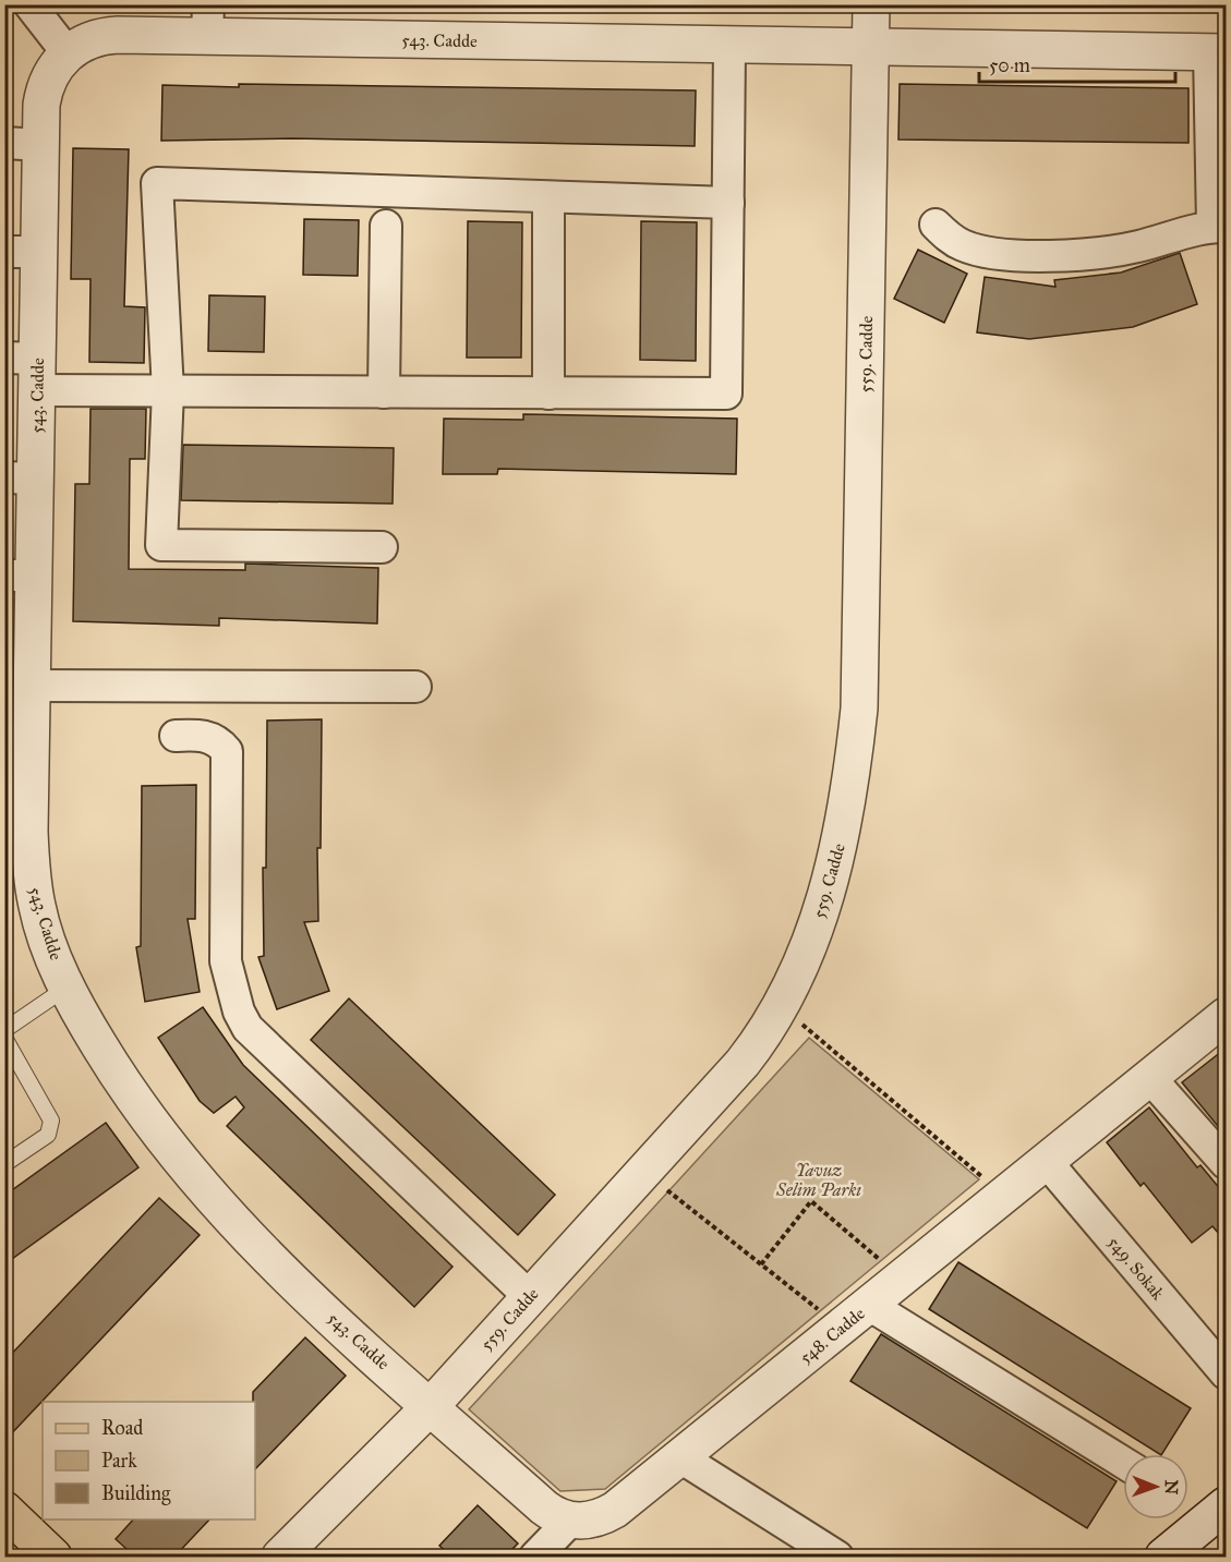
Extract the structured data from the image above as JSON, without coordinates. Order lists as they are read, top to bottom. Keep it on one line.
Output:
{"streets":{"street":["543. Cadde","559. Cadde","549. Sokak","548. Cadde"]},"crossings":[["543. Cadde","559. Cadde"],["549. Sokak","548. Cadde"]],"parks":["Yavuz Selim Parkı"],"legend":["Road","Park","Building"],"scale_bar":"50 m","north":"right"}
